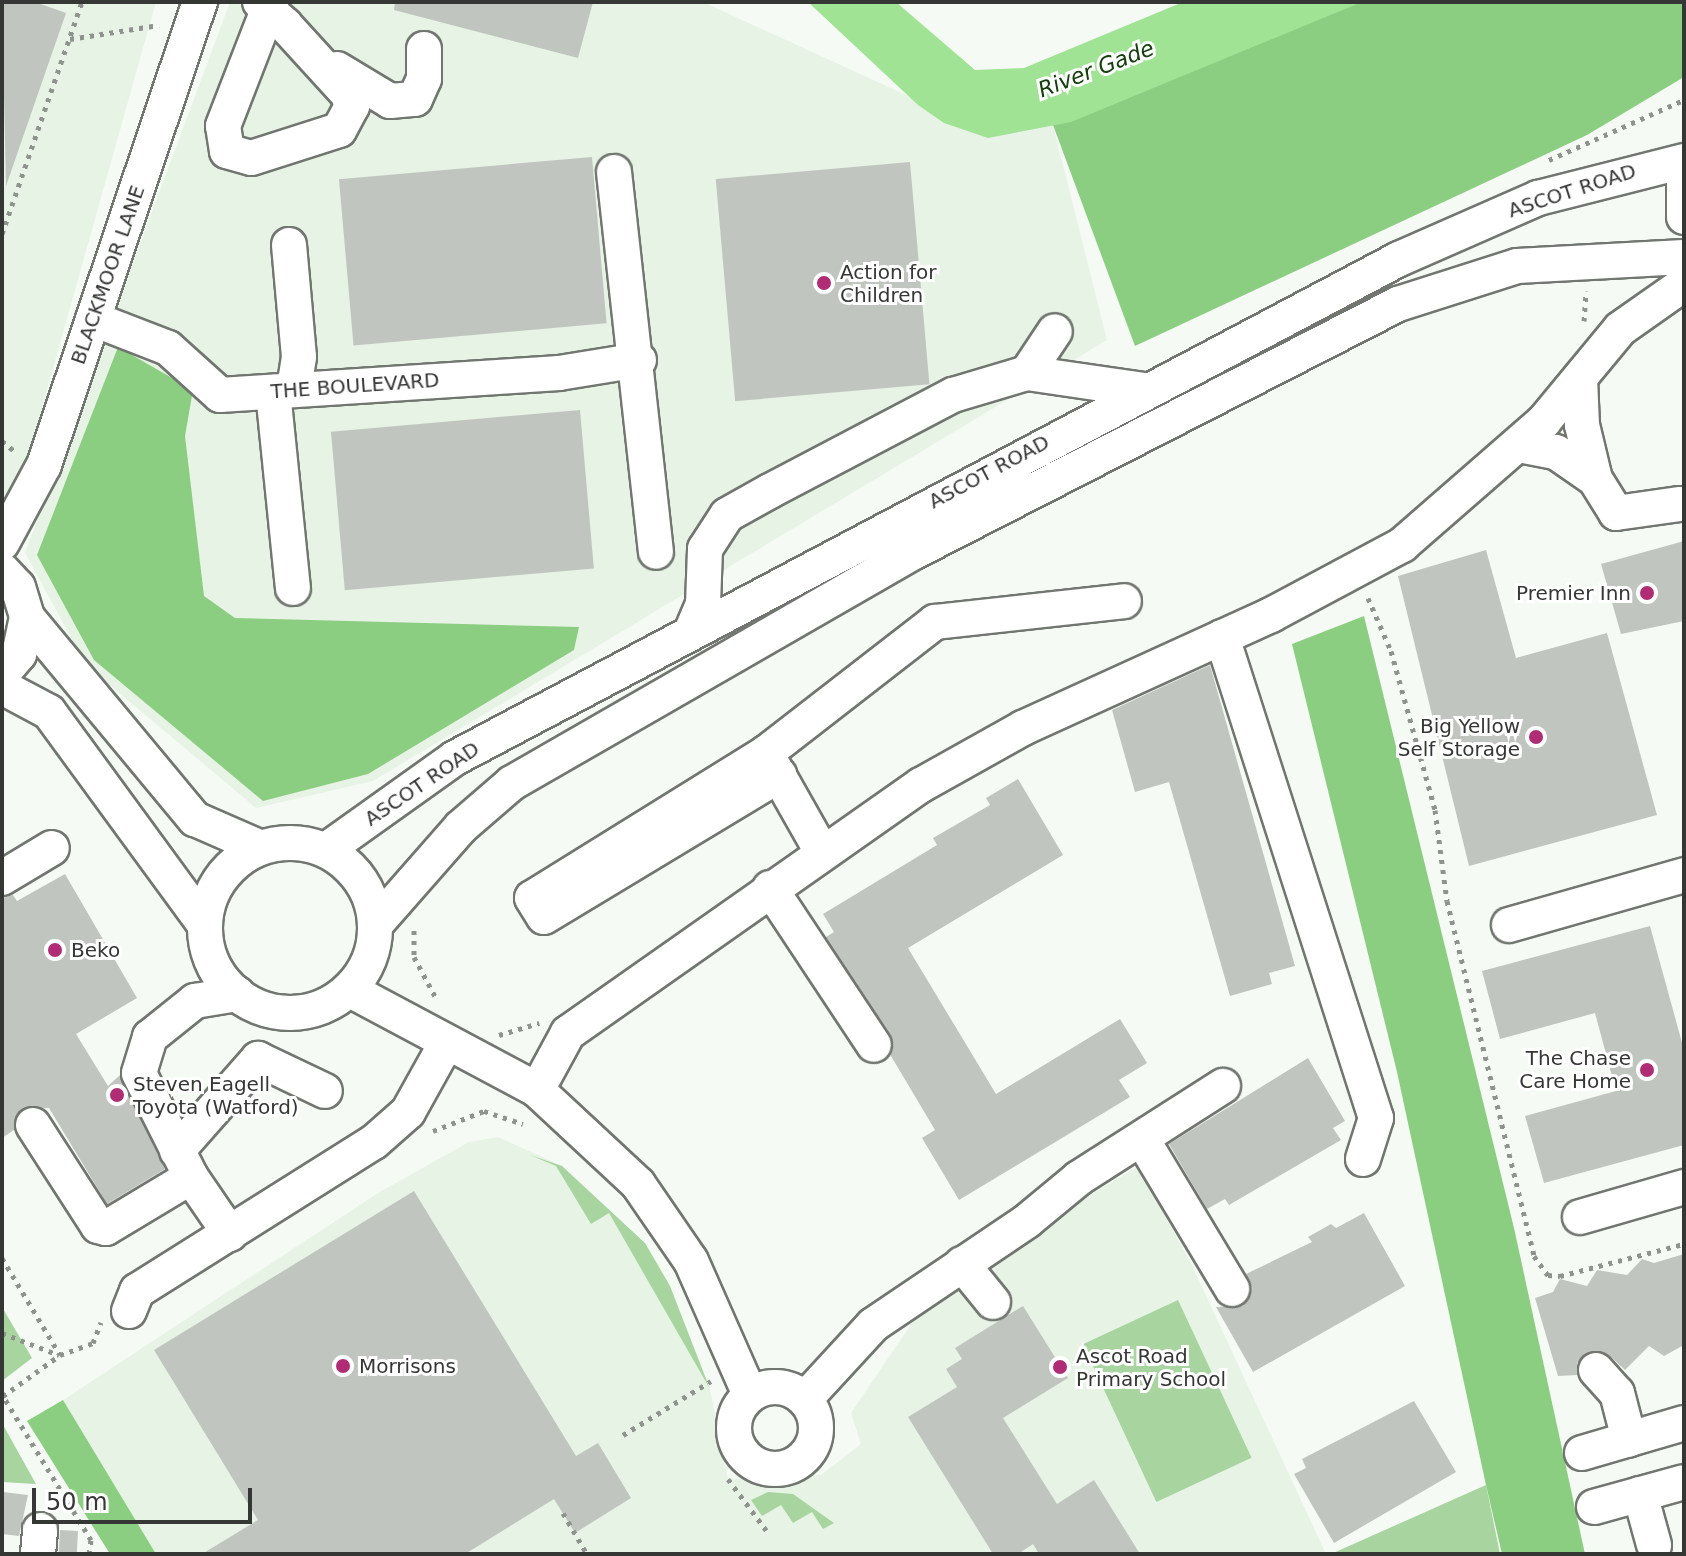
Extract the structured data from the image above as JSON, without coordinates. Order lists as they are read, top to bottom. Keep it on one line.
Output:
{"streets":{"street":["ASCOT ROAD","BLACKMOOR LANE","THE BOULEVARD"]},"crossings":[["BLACKMOOR LANE","THE BOULEVARD"]],"water":["River Gade"],"places":["Action for Children","Premier Inn","Big Yellow Self Storage","Beko","The Chase Care Home","Steven Eagell Toyota (Watford)","Morrisons","Ascot Road Primary School"],"scale_bar":"50 m"}
